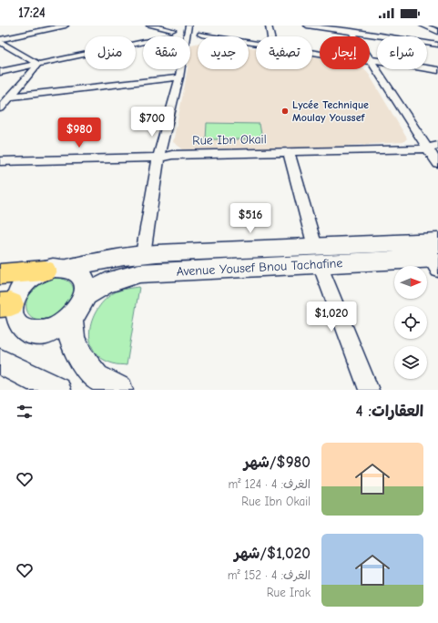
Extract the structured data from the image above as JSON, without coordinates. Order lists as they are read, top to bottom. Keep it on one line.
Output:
{"streets":{"main road":["Avenue Yousef Bnou Tachafine"],"street":["Rue Ibn Okail"]},"places":["Lycée Technique Moulay Youssef"],"north":"right","page":{"status":"17:24","chip":["شراء","إيجار","تصفية","جديد","شقة","منزل"],"price":["$700","$980","$516","$1,020"],"heading":"العقارات: 4","list":[{"name":"$980/شهر","note":"الغرف: 4 · 124 m² · Rue Ibn Okail"},{"name":"$1,020/شهر","note":"الغرف: 4 · 152 m² · Rue Irak"}]}}
